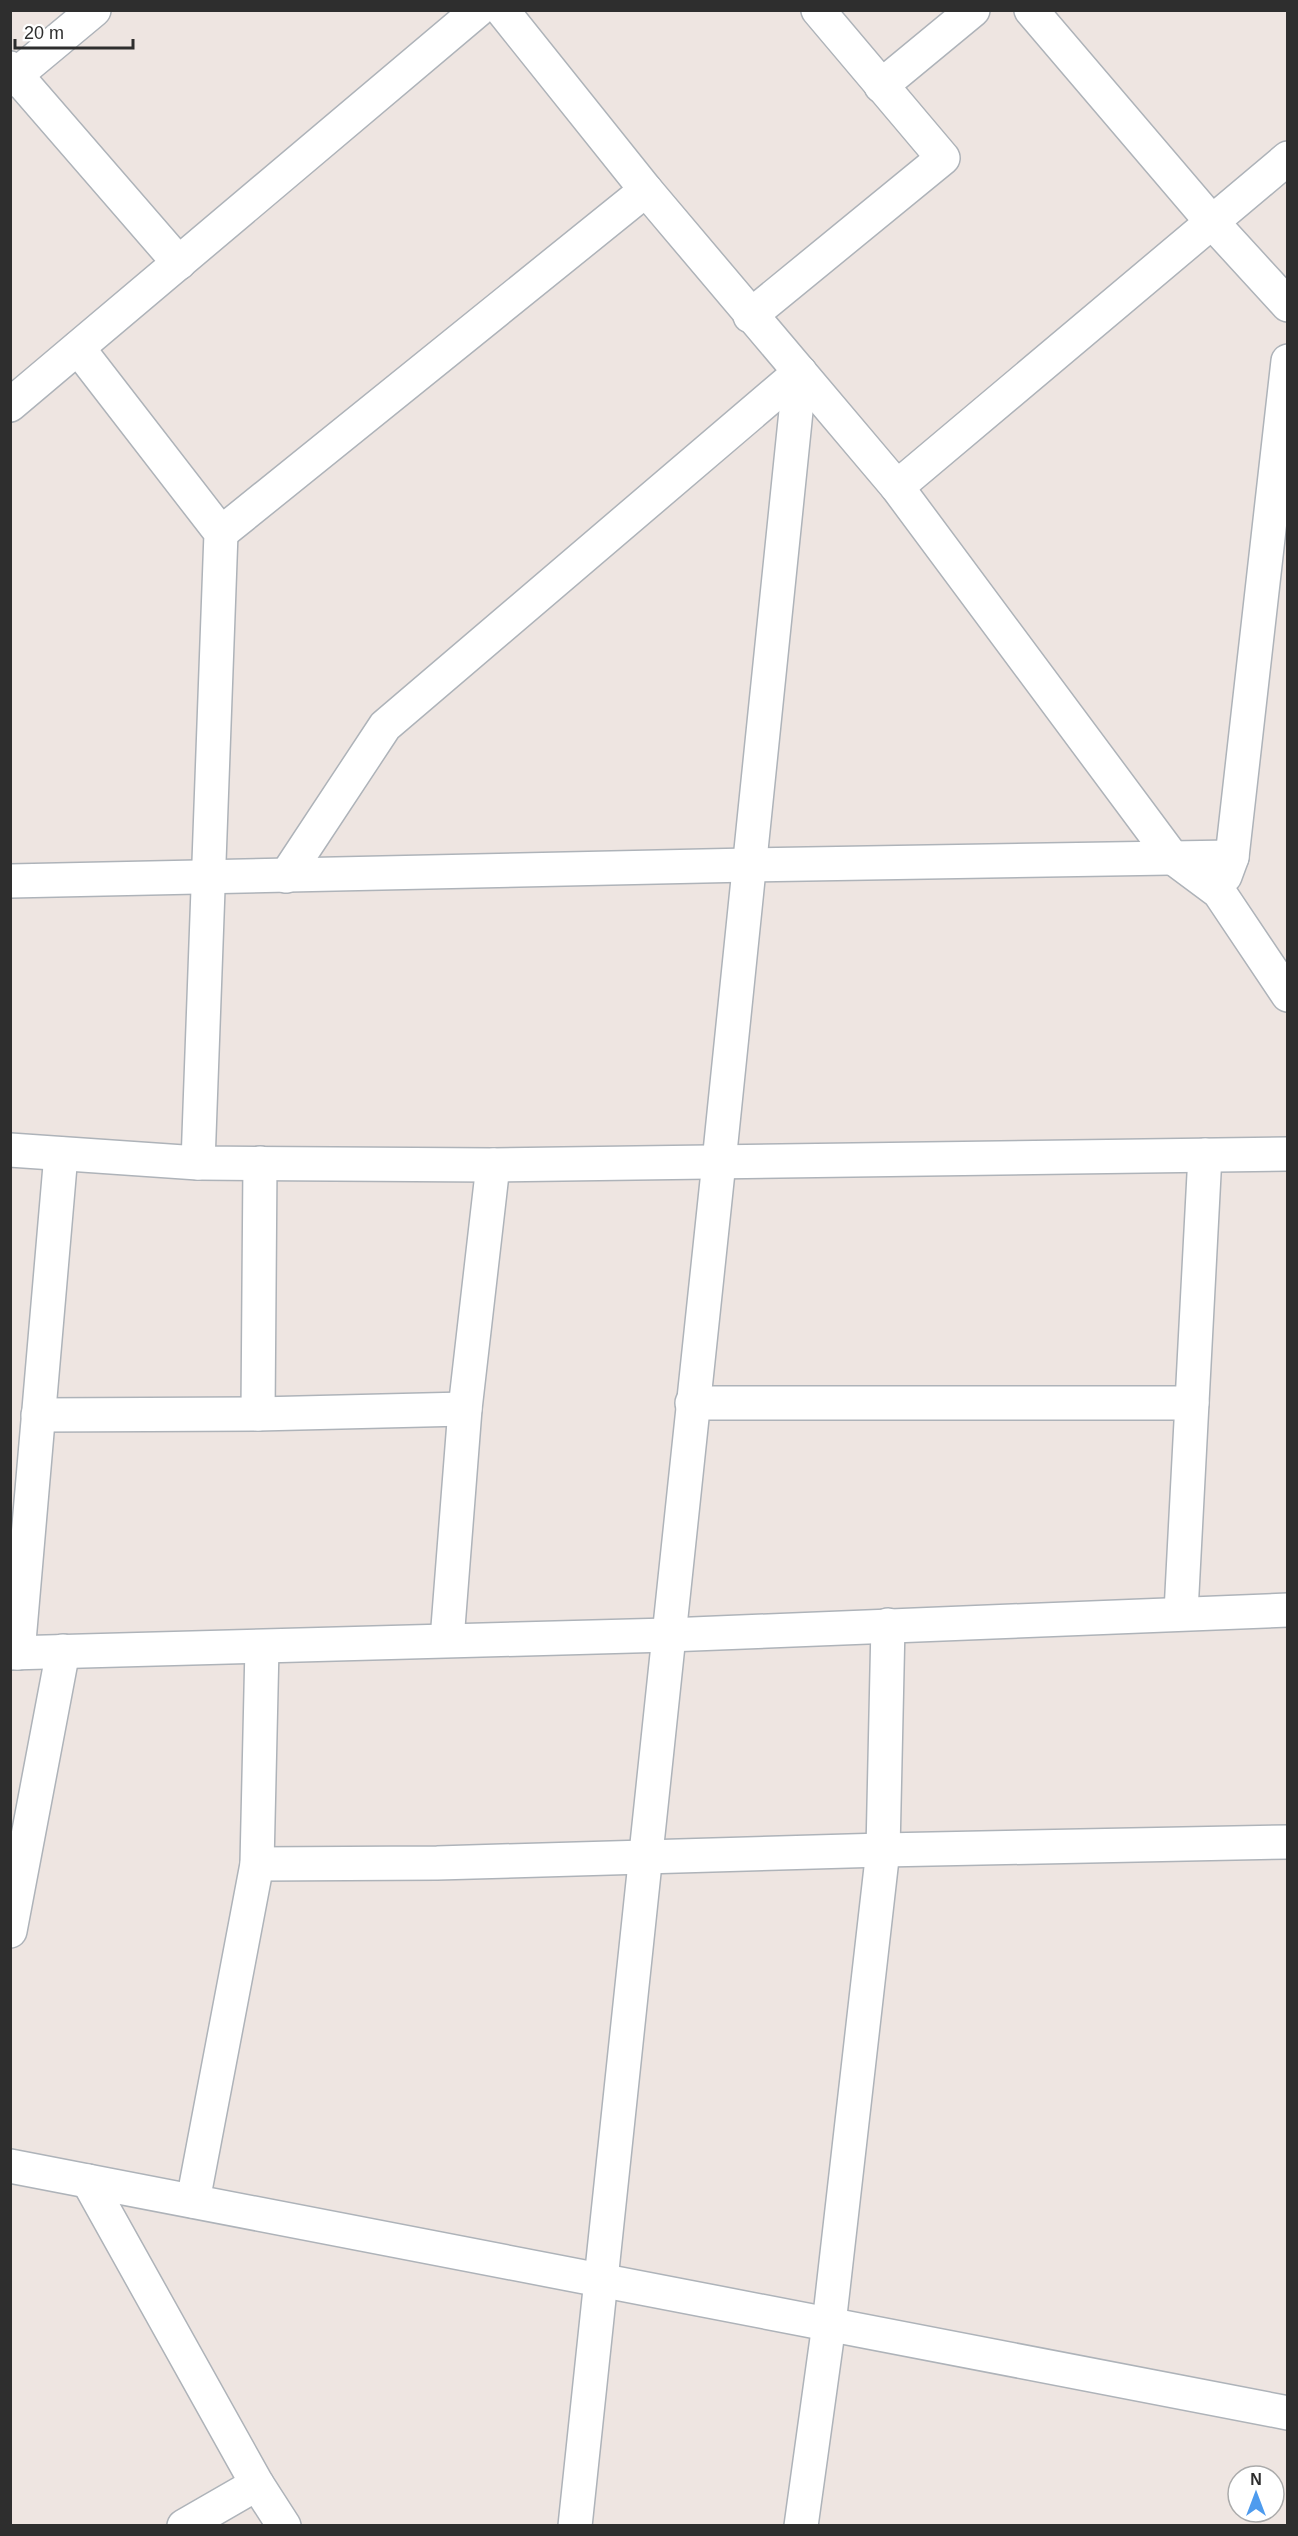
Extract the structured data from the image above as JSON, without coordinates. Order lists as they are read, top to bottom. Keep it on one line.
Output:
{"scale_bar":"20 m","north":"top"}
